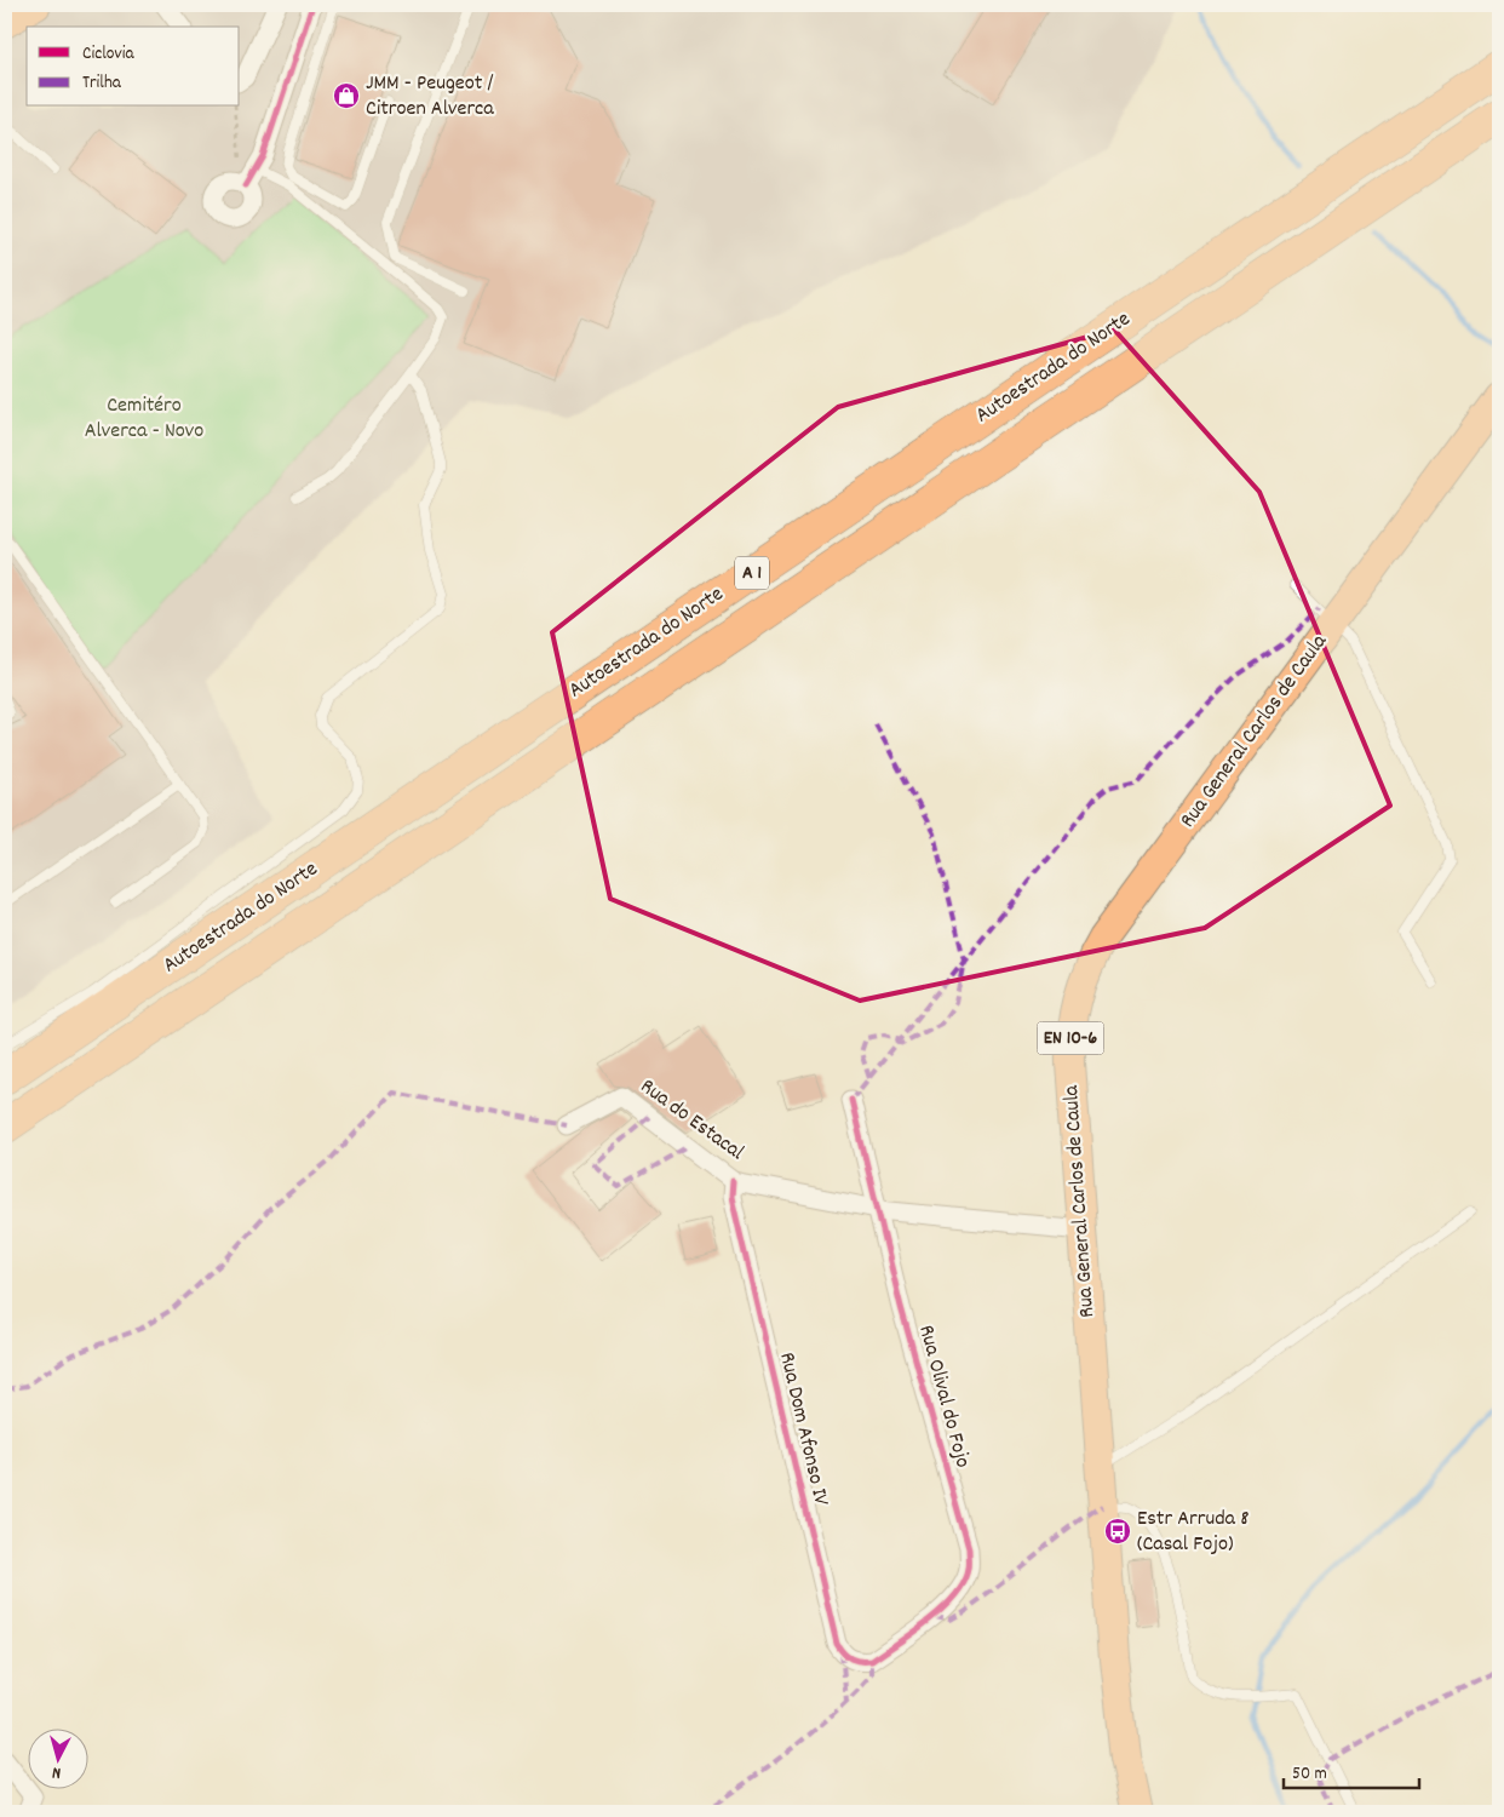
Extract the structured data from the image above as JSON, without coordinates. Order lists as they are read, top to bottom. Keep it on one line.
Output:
{"streets":{"highway":["Autoestrada do Norte","A 1"],"main road":["Rua General Carlos de Caula","EN 10-6"],"street":["Rua do Estacal","Rua Olival do Fojo","Rua Dom Afonso IV"]},"crossings":[["Rua General Carlos de Caula","Rua do Estacal"],["Rua do Estacal","Rua Olival do Fojo"],["Rua do Estacal","Rua Dom Afonso IV"],["Rua Olival do Fojo","Rua Dom Afonso IV"]],"parks":["Cemitéro Alverca - Novo"],"places":{"shop":["JMM - Peugeot / Citroen Alverca"],"bus stop":["Estr Arruda 8 (Casal Fojo)"]},"legend":["Ciclovia","Trilha"],"scale_bar":"50 m","north":"bottom"}
